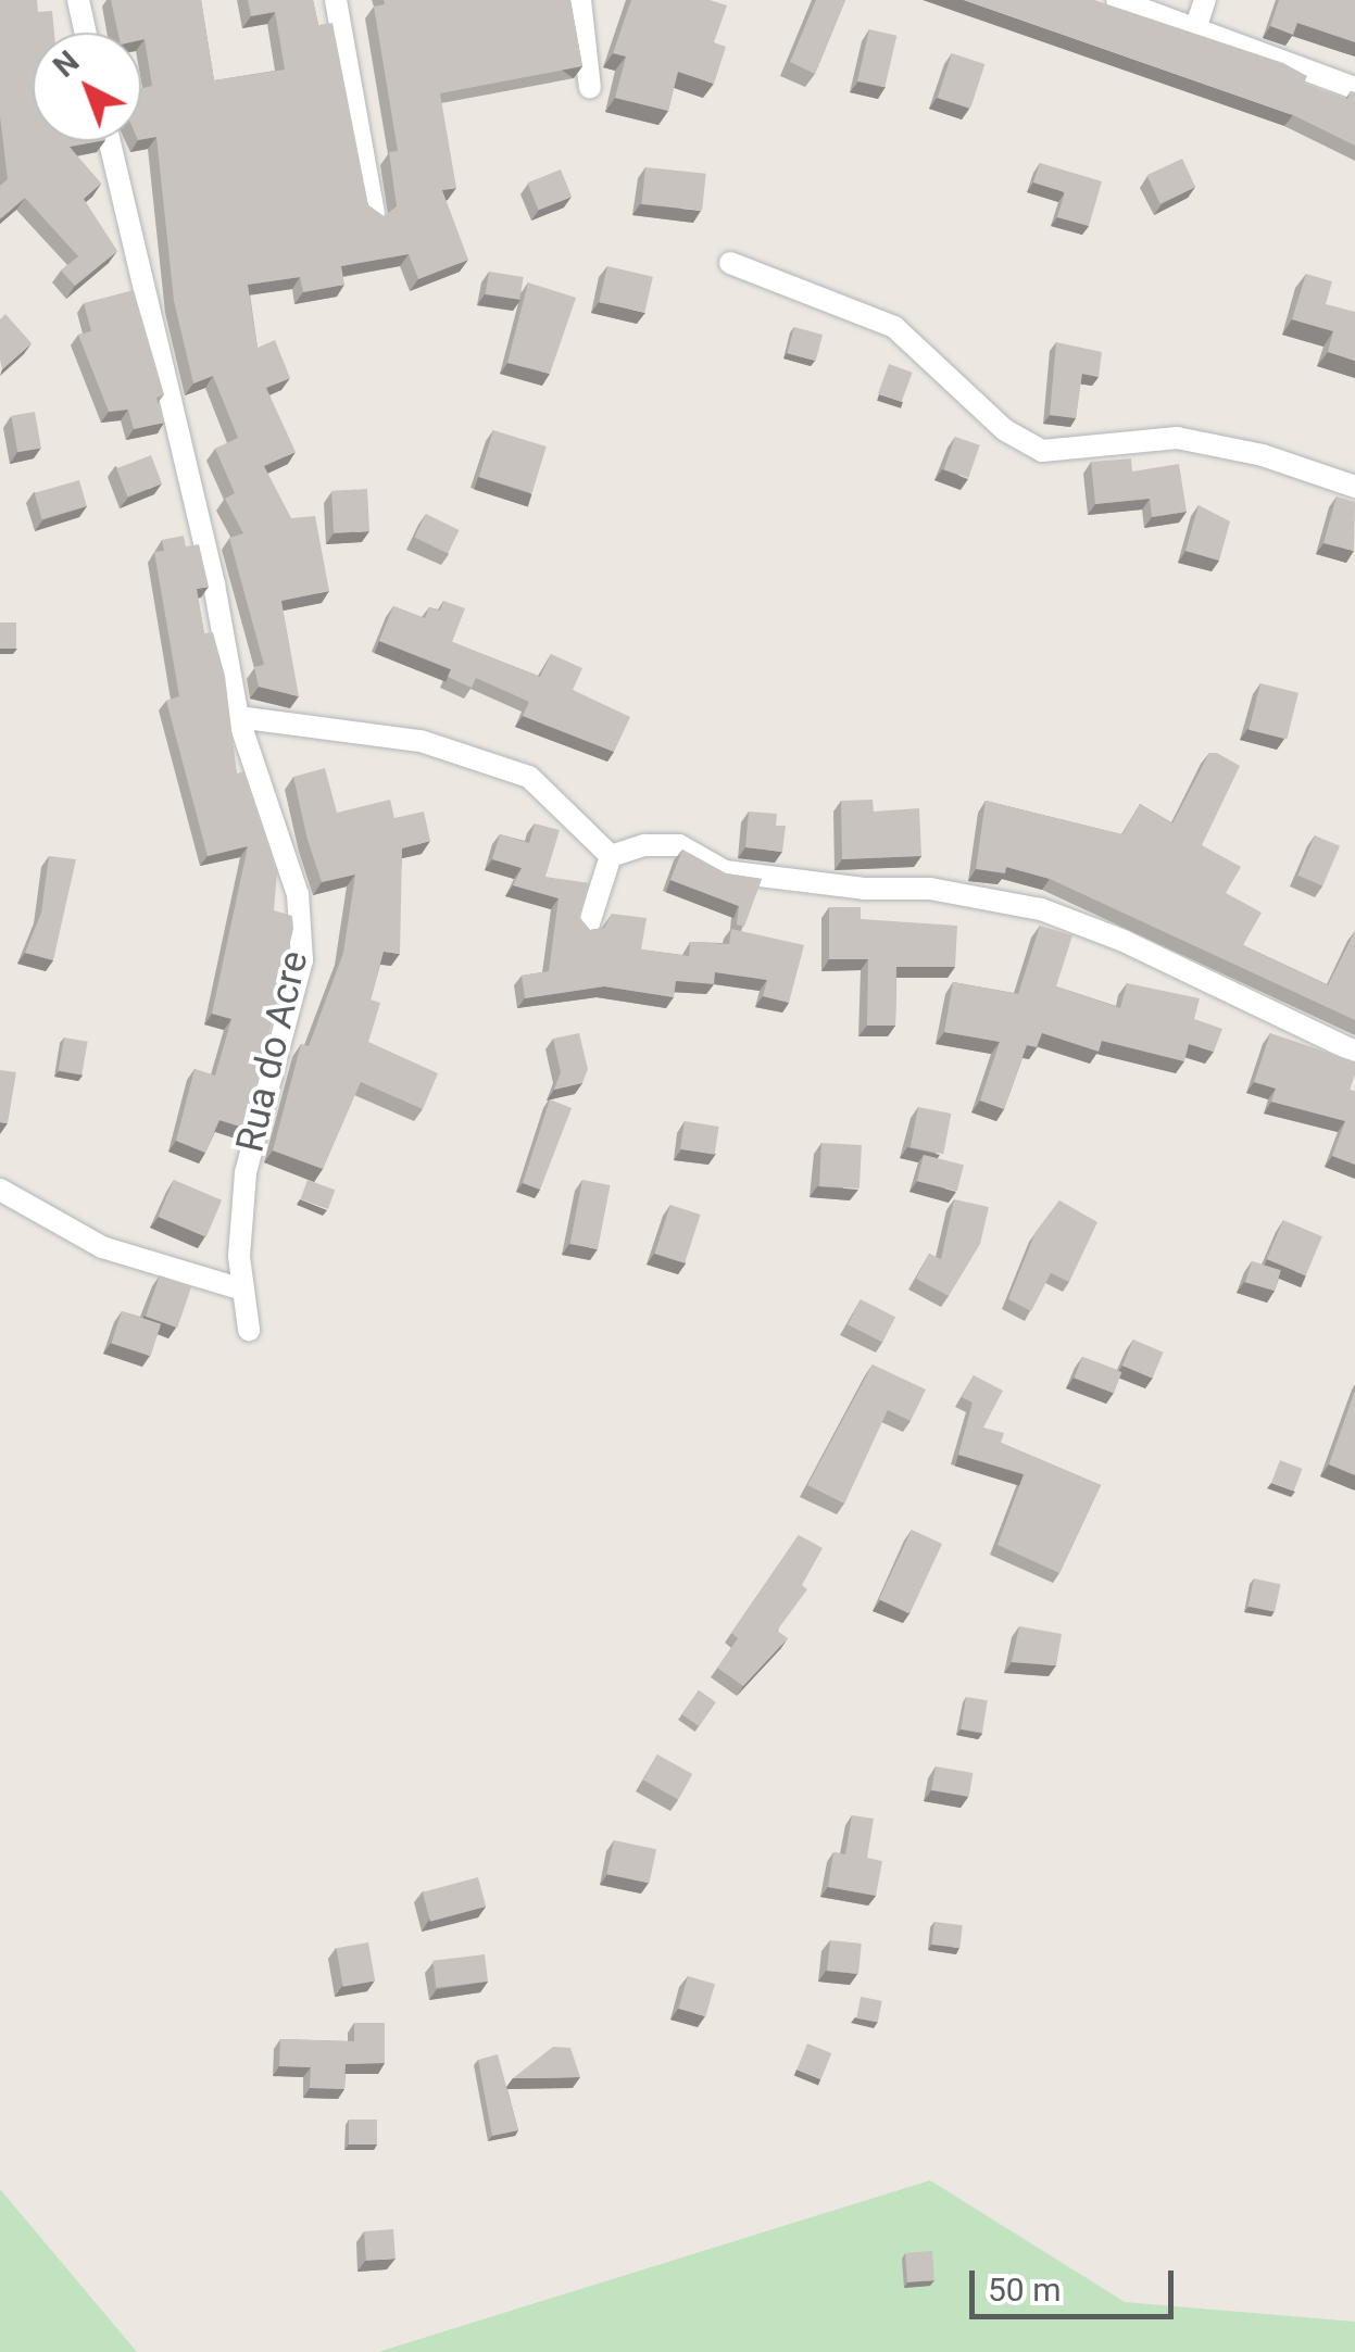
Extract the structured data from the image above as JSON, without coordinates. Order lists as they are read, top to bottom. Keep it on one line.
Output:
{"streets":{"street":["Rua do Acre"]},"scale_bar":"50 m","north":"top left"}
